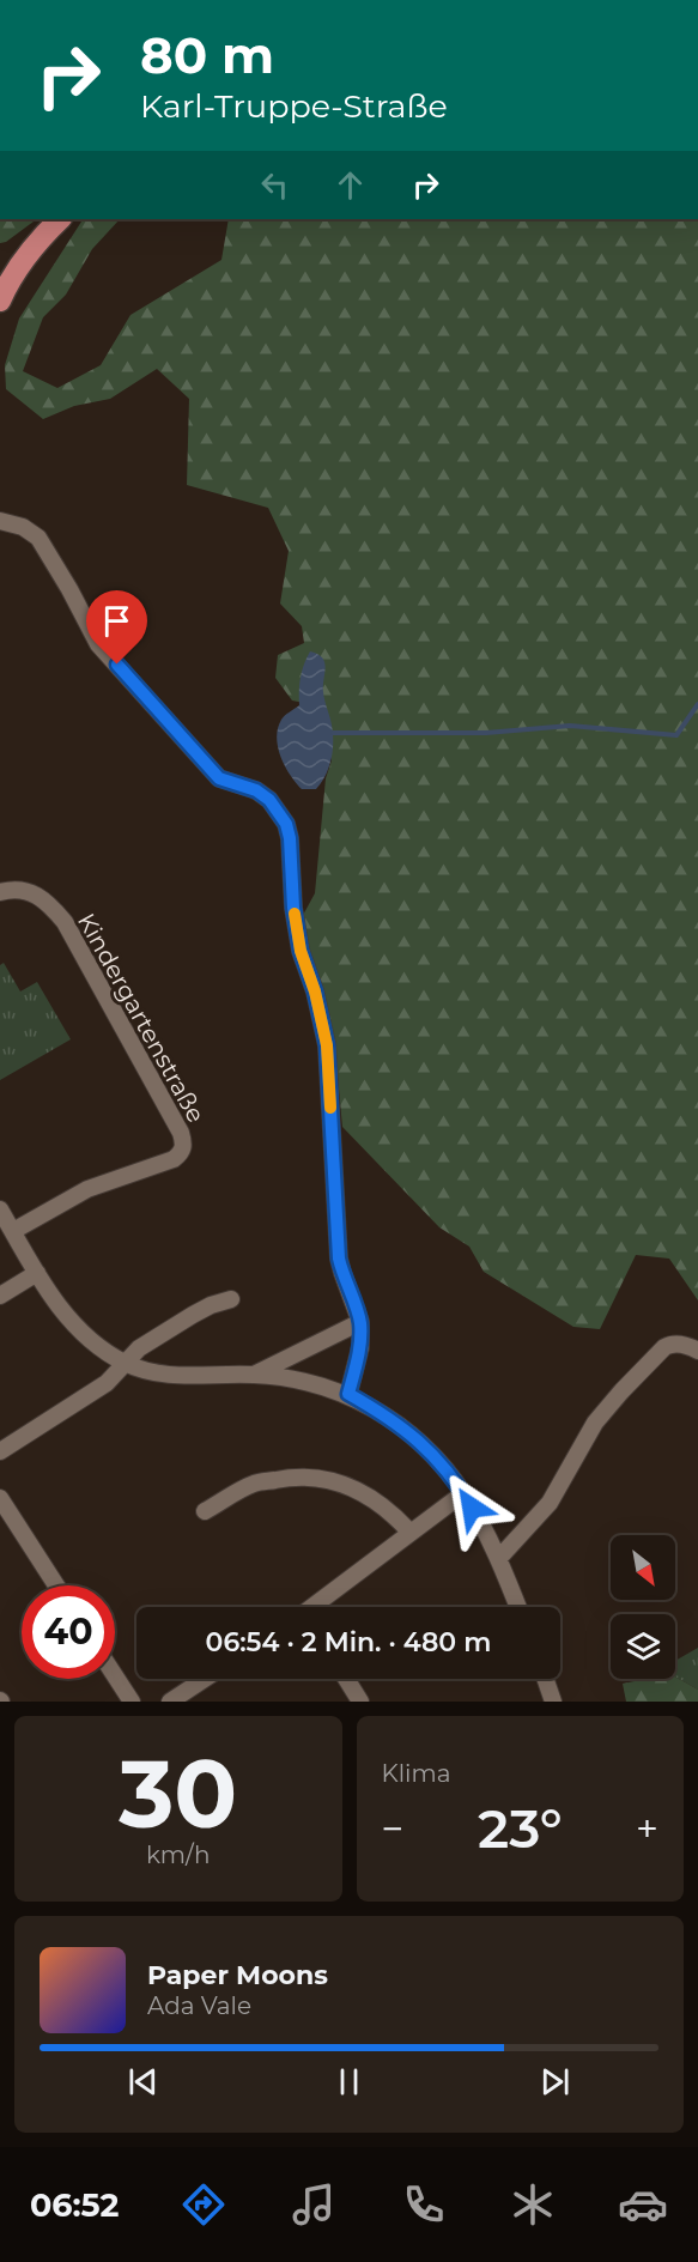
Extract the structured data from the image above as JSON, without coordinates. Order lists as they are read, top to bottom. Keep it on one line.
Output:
{"streets":{"street":["Kindergartenstraße"]},"north":"bottom right","page":{"turn":["80 m","Karl-Truppe-Straße"],"limit":"40","trip":"06:54 · 2 Min. · 480 m","tile":[["30","km/h"],"Klima"],"heat":["−","23°","+"],"song":["Paper Moons","Ada Vale"],"tabs":"06:52"}}
